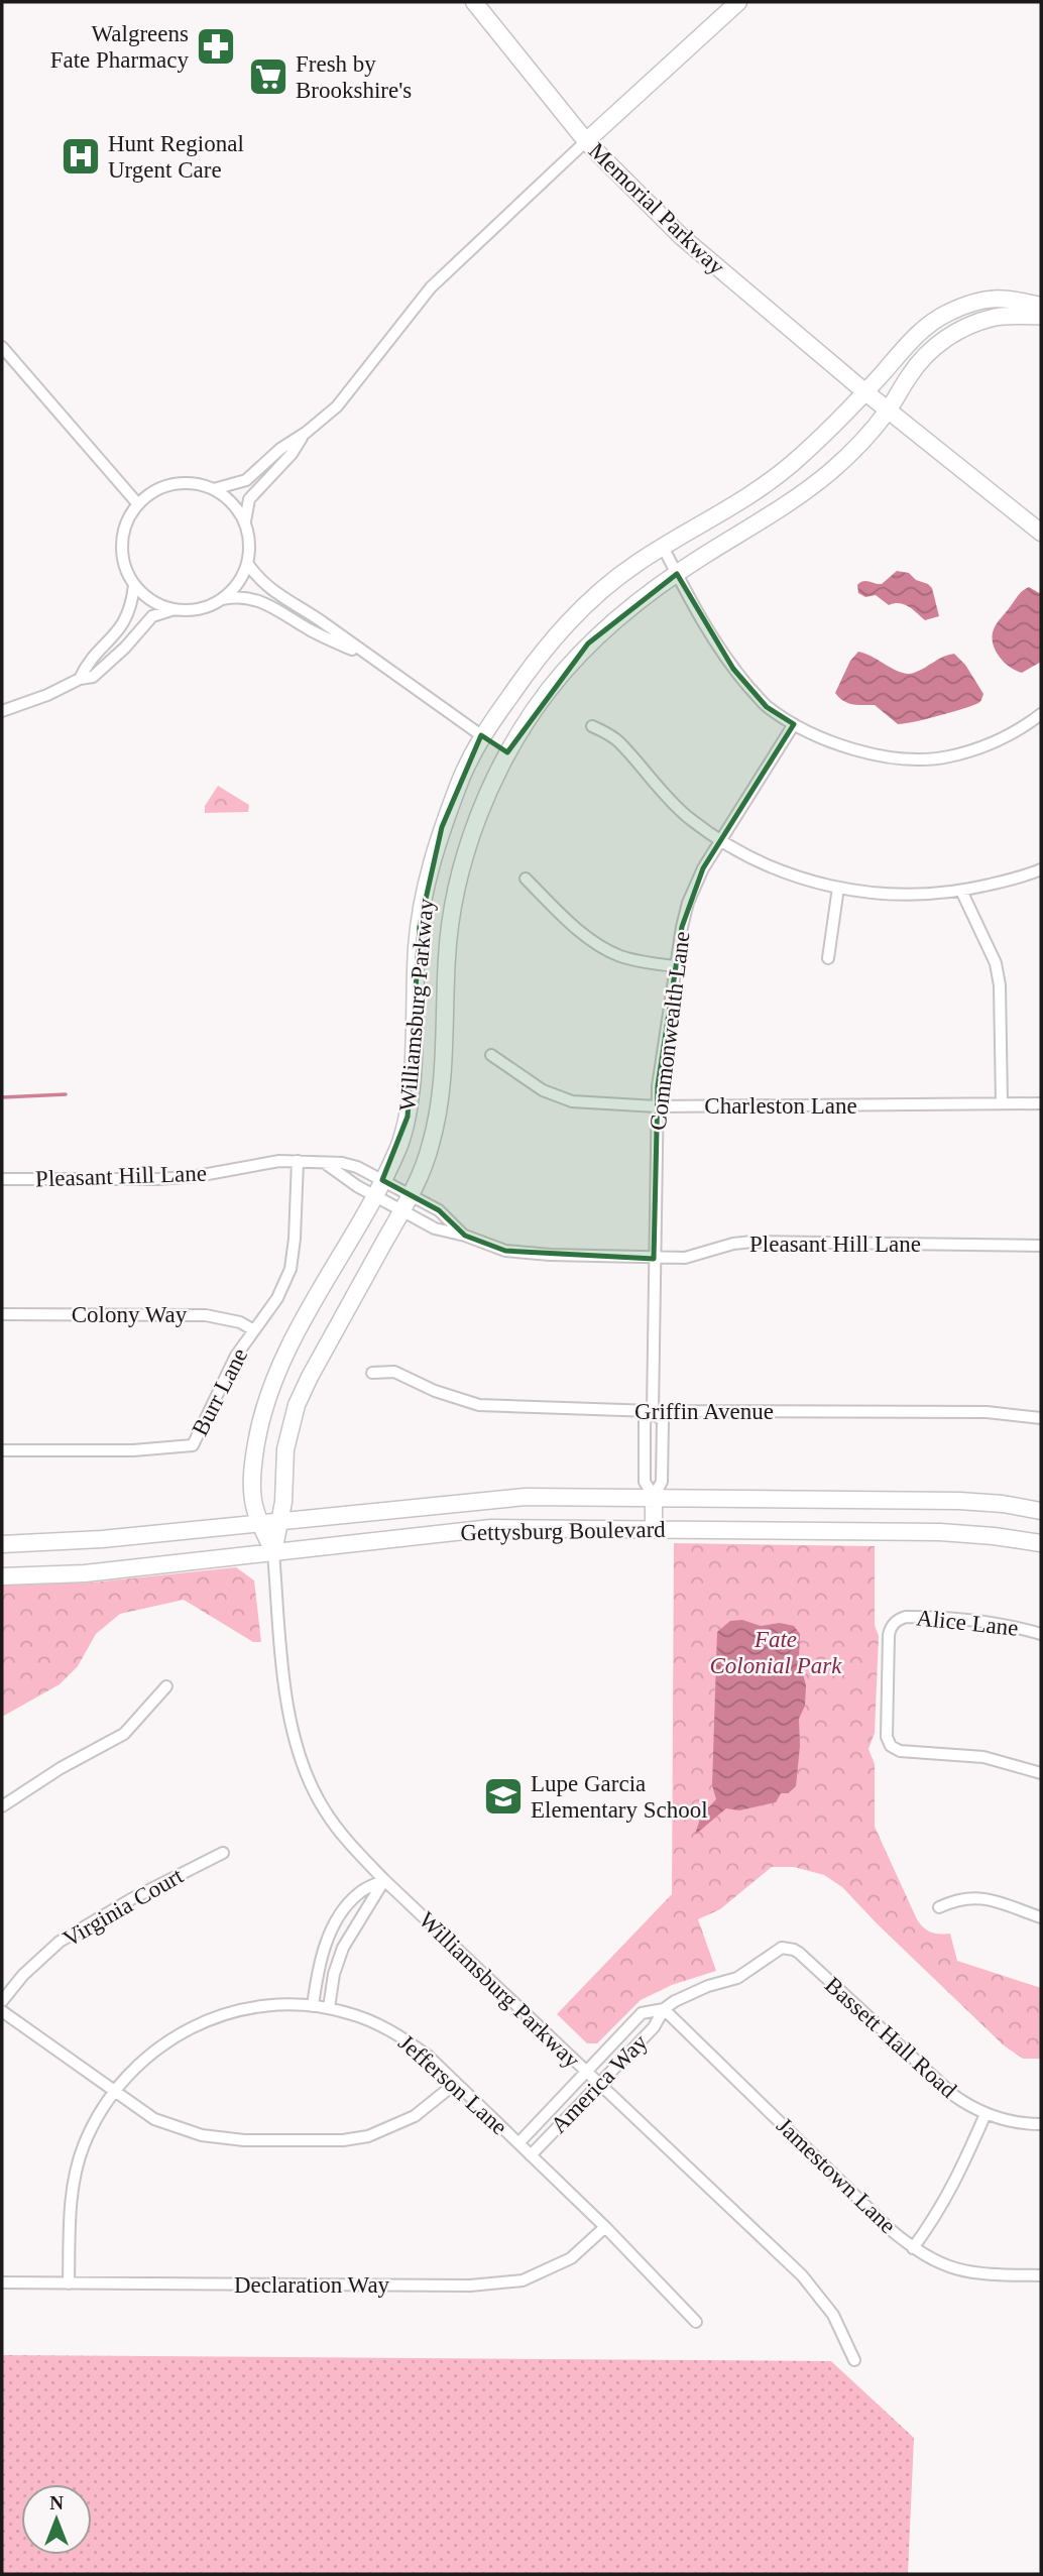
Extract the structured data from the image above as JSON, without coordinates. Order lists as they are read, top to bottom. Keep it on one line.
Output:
{"streets":{"street":["Memorial Parkway","Williamsburg Parkway","Commonwealth Lane","Charleston Lane","Pleasant Hill Lane","Colony Way","Burr Lane","Griffin Avenue","Gettysburg Boulevard","Alice Lane","Virginia Court","Bassett Hall Road","America Way","Jefferson Lane","Jamestown Lane","Declaration Way"]},"crossings":[["Memorial Parkway","Williamsburg Parkway"],["Williamsburg Parkway","Pleasant Hill Lane"],["Williamsburg Parkway","Gettysburg Boulevard"],["Williamsburg Parkway","America Way"],["Commonwealth Lane","Charleston Lane"],["Commonwealth Lane","Pleasant Hill Lane"],["Commonwealth Lane","Griffin Avenue"],["Commonwealth Lane","Gettysburg Boulevard"],["Pleasant Hill Lane","Burr Lane"],["Colony Way","Burr Lane"],["Bassett Hall Road","America Way"],["America Way","Jefferson Lane"],["America Way","Jamestown Lane"],["Jefferson Lane","Declaration Way"]],"parks":["Fate Colonial Park"],"places":{"pharmacy":["Walgreens Fate Pharmacy"],"supermarket":["Fresh by Brookshire's"],"hospital":["Hunt Regional Urgent Care"],"school or university":["Lupe Garcia Elementary School"]},"north":"top"}
